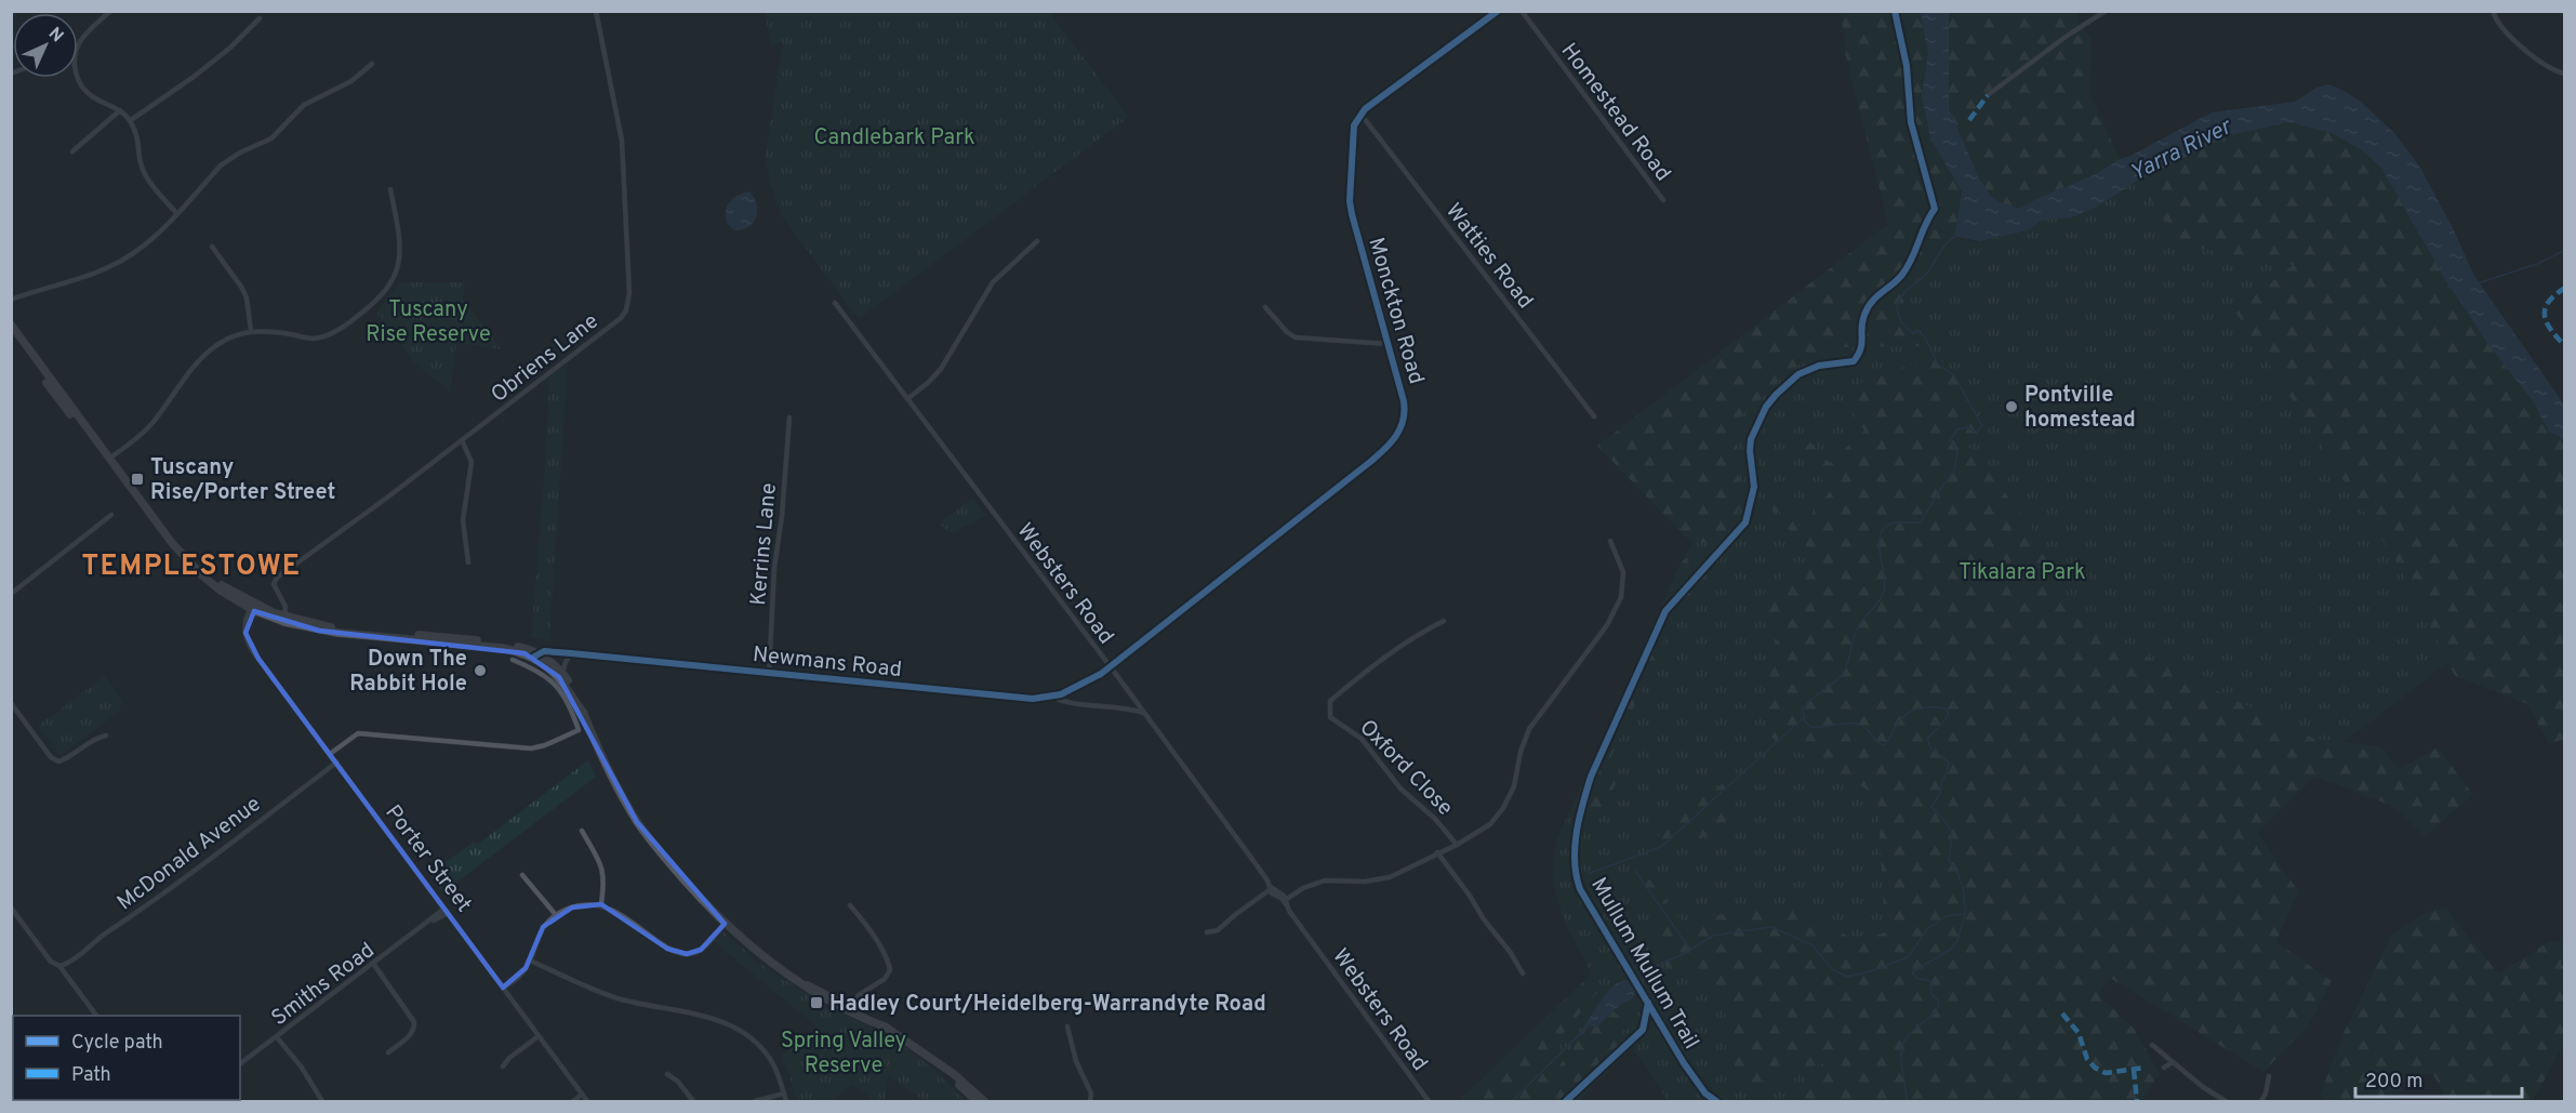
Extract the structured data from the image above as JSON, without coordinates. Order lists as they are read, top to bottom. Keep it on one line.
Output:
{"streets":{"main road":["Newmans Road"],"street":["Homestead Road","Watties Road","Monckton Road","Obriens Lane","Kerrins Lane","Websters Road","Oxford Close","McDonald Avenue","Porter Street","Smiths Road"],"cycle path":["Mullum Mullum Trail"]},"crossings":[["Watties Road","Monckton Road"],["Monckton Road","Websters Road"],["Monckton Road","Newmans Road"],["Obriens Lane","Newmans Road"],["Kerrins Lane","Newmans Road"],["Websters Road","Newmans Road"],["Newmans Road","Porter Street"],["McDonald Avenue","Porter Street"],["Porter Street","Smiths Road"]],"districts":["TEMPLESTOWE"],"water":["Yarra River"],"parks":["Candlebark Park","Tuscany Rise Reserve","Tikalara Park","Spring Valley Reserve"],"places":{"other":["Pontville homestead","Down The Rabbit Hole"],"transit":["Tuscany Rise/Porter Street","Hadley Court/Heidelberg-Warrandyte Road"]},"legend":["Cycle path","Path"],"scale_bar":"200 m","north":"top right"}
